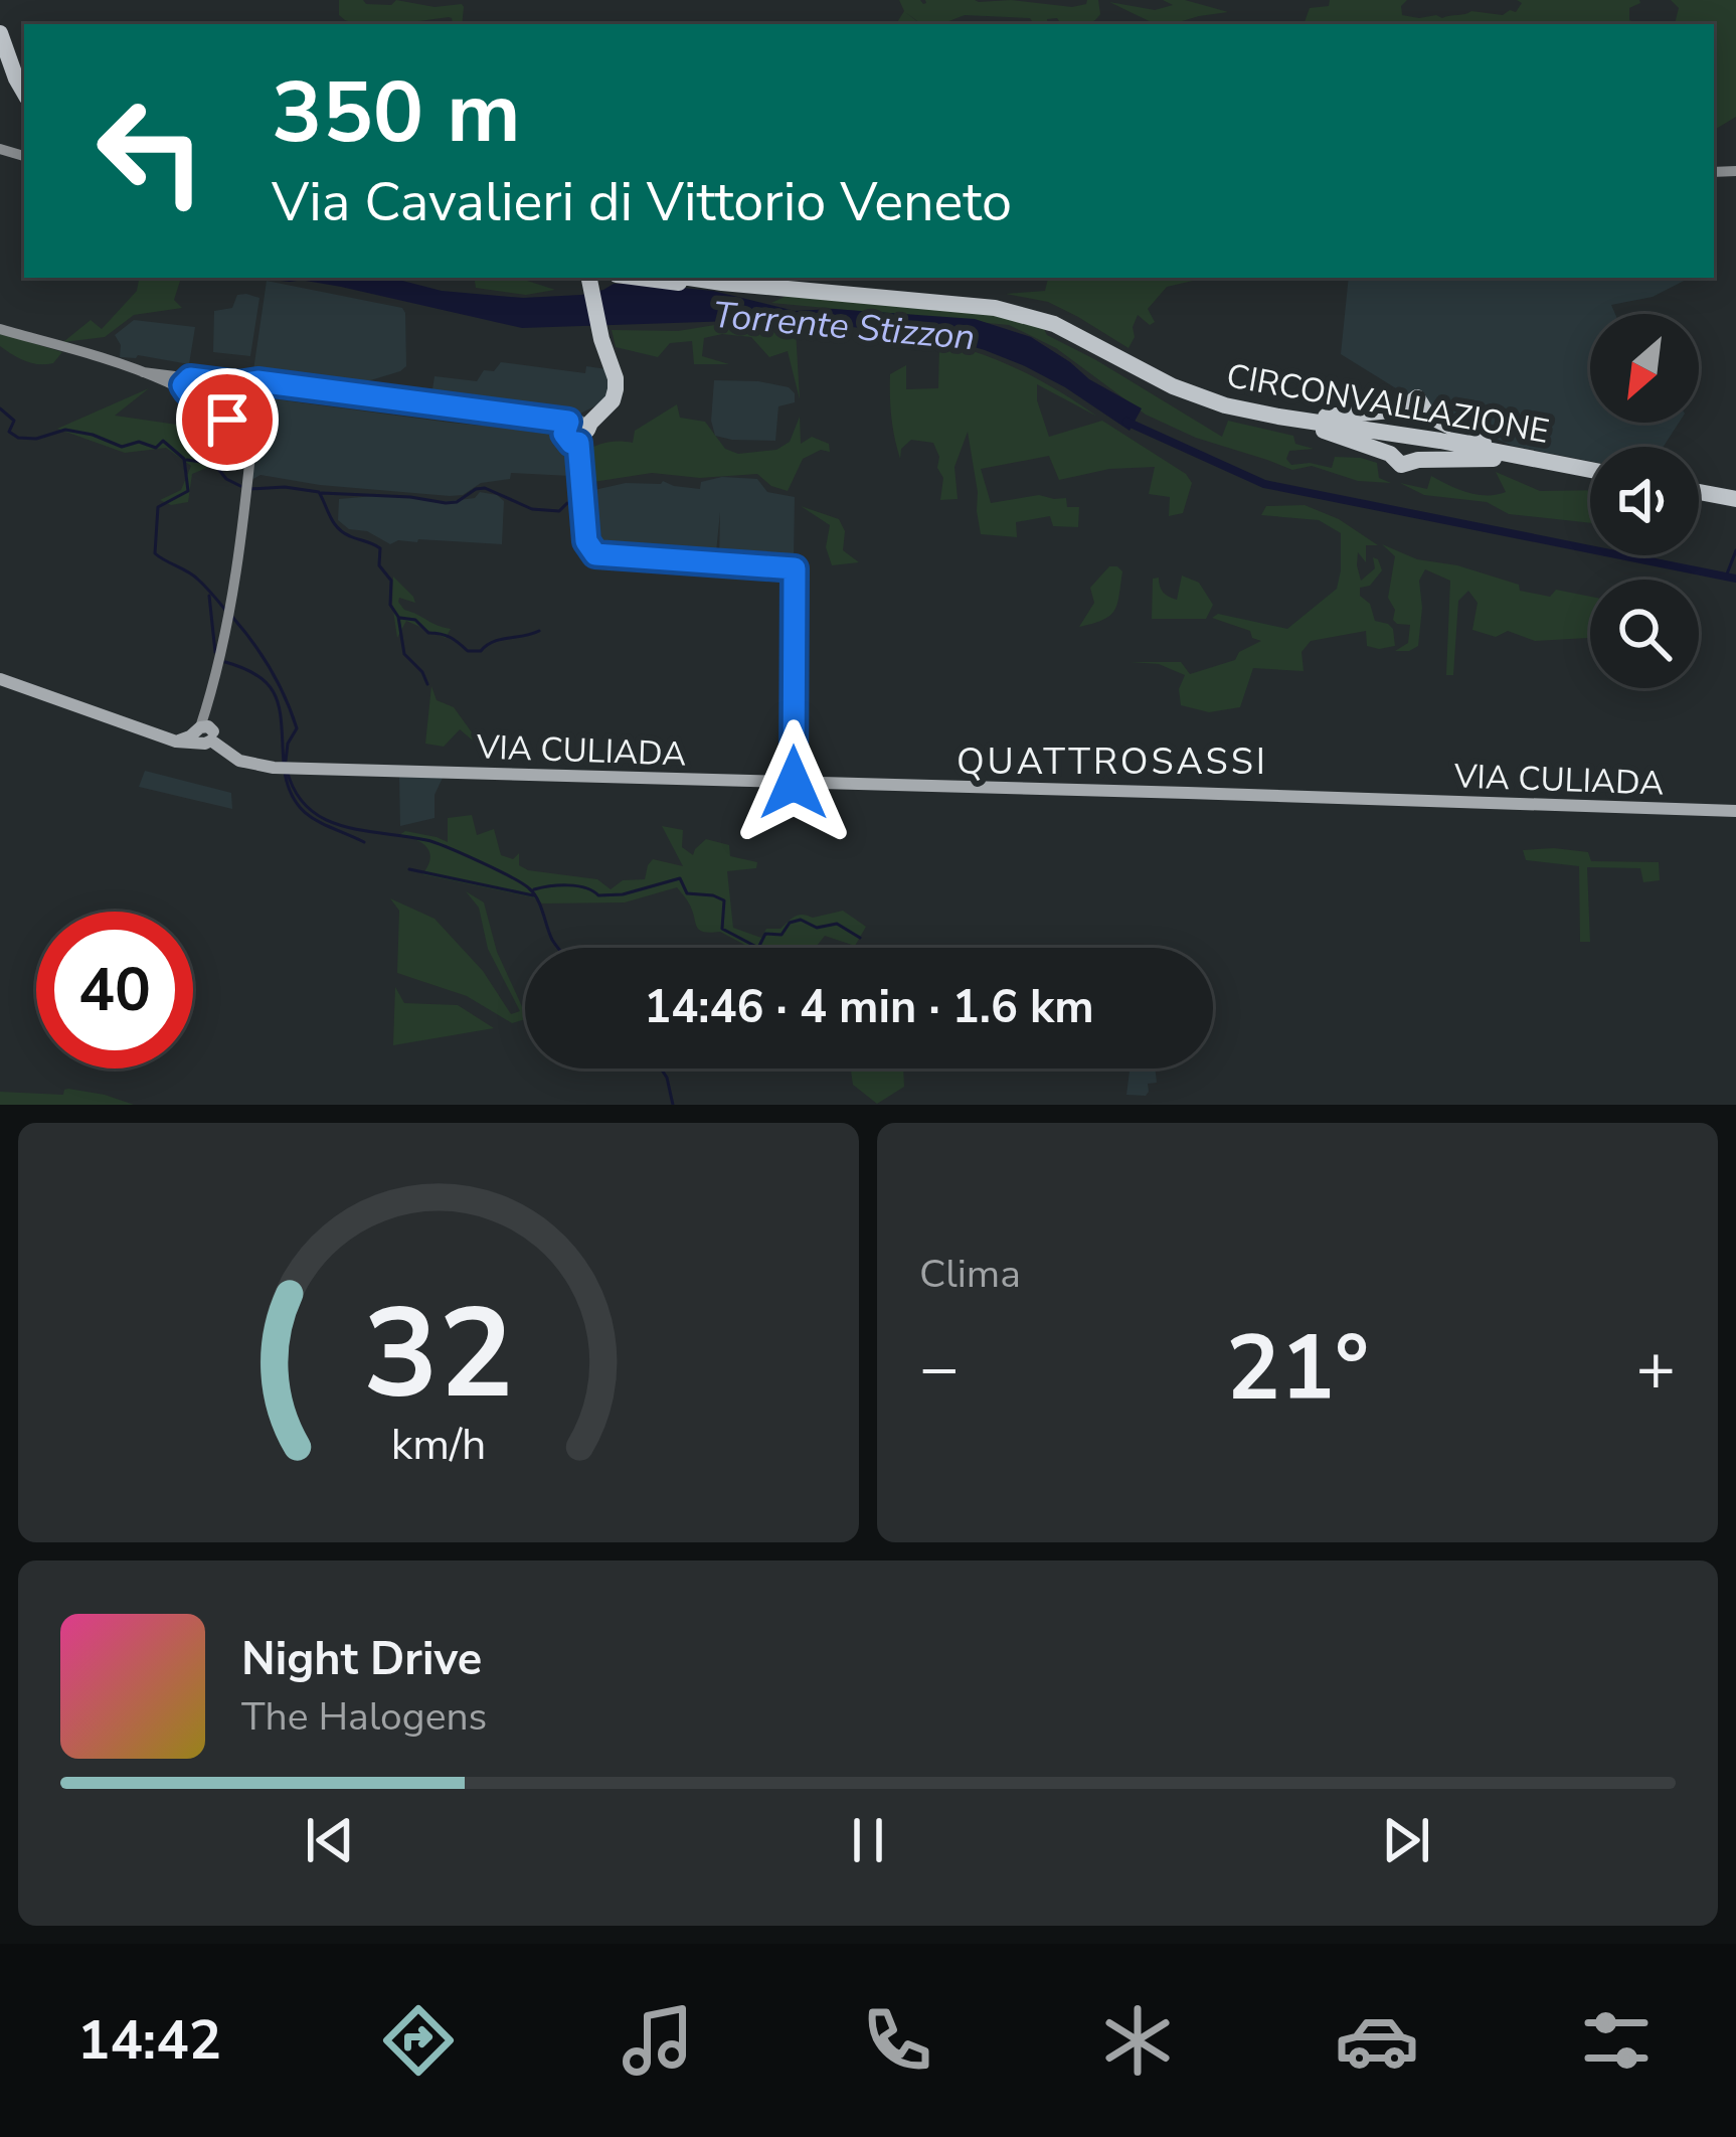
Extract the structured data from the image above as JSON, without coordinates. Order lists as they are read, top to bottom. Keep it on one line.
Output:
{"streets":{"highway":["CIRCONVALLAZIONE"],"main road":["VIA CULIADA"]},"districts":["QUATTROSASSI"],"water":["Torrente Stizzon"],"north":"bottom left","page":{"turn":["350 m","Via Cavalieri di Vittorio Veneto"],"limit":"40","trip":"14:46 · 4 min · 1.6 km","tile":"Clima","heat":["−","21°","+"],"song":["Night Drive","The Halogens"],"tabs":"14:42","gauge":["32","km/h"]}}
